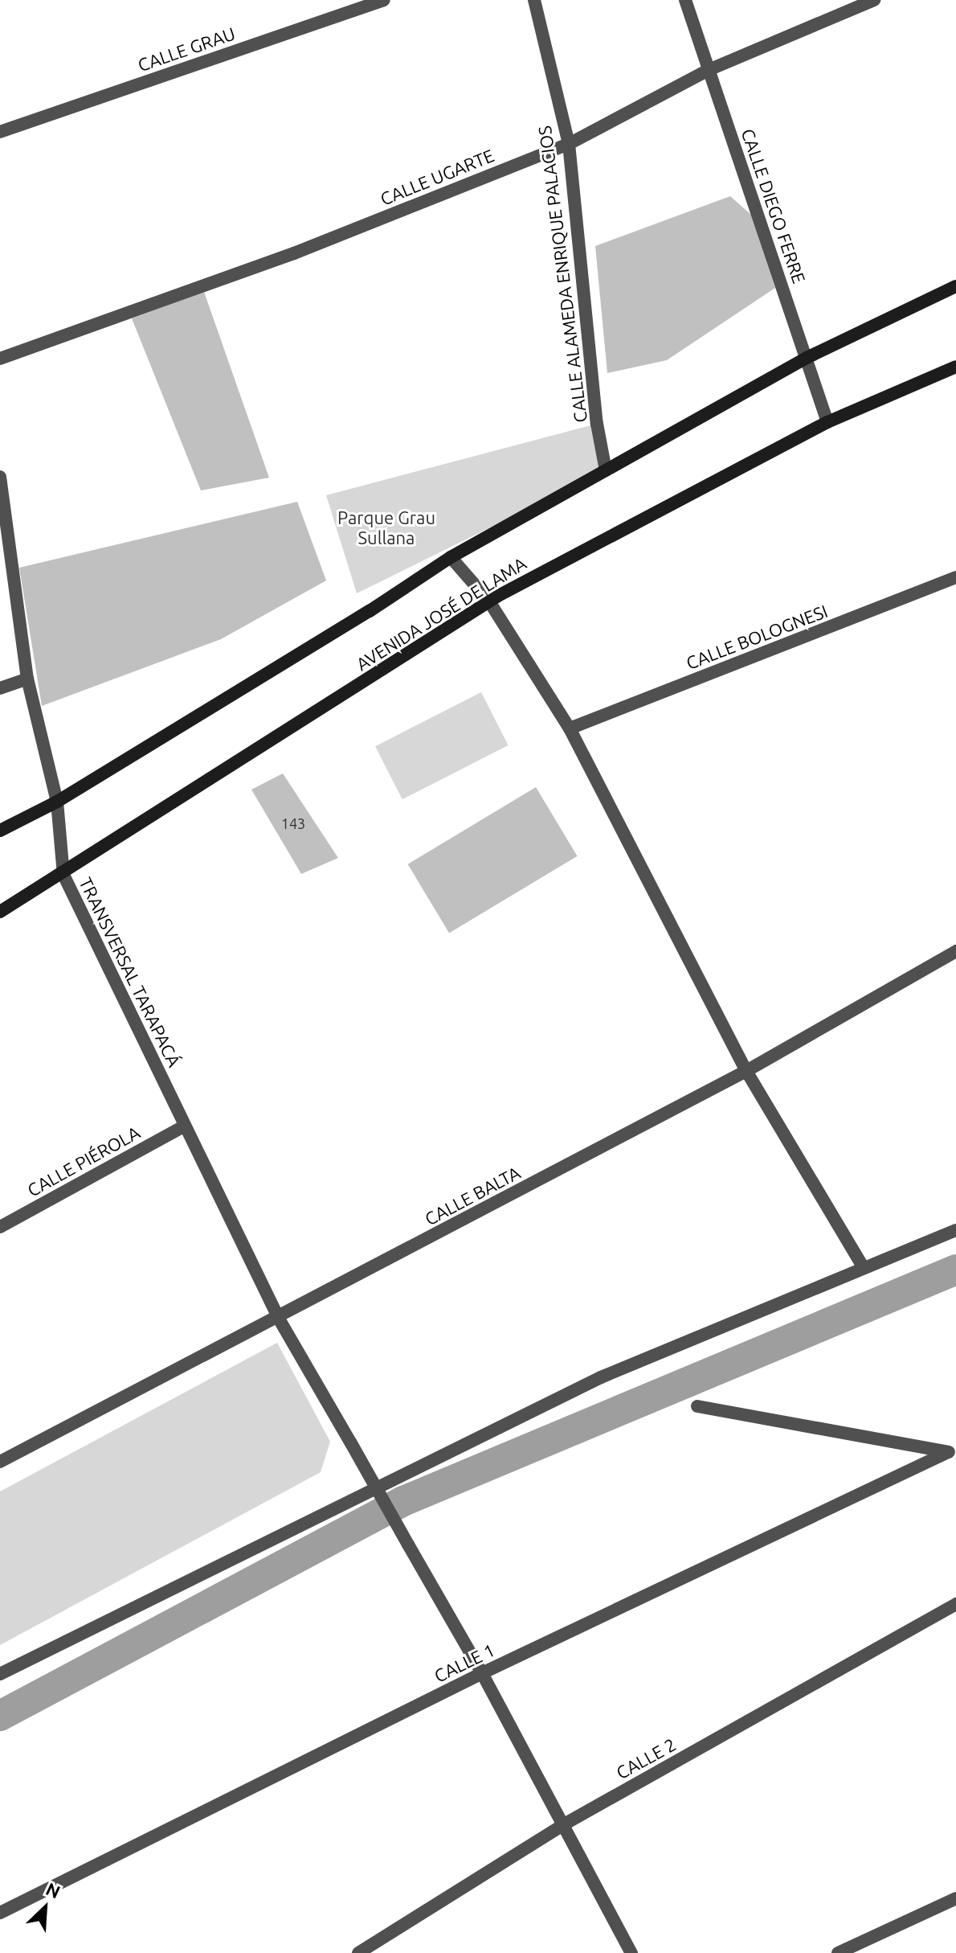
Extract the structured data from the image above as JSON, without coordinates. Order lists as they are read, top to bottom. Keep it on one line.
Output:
{"streets":{"main road":["AVENIDA JOSÉ DE LAMA"],"street":["CALLE GRAU","CALLE UGARTE","CALLE DIEGO FERRE","CALLE ALAMEDA ENRIQUE PALACIOS","CALLE BOLOGNESI","TRANSVERSAL TARAPACÁ","CALLE PIÉROLA","CALLE BALTA","CALLE 1","CALLE 2"]},"crossings":[["CALLE UGARTE","CALLE DIEGO FERRE"],["CALLE UGARTE","CALLE ALAMEDA ENRIQUE PALACIOS"],["CALLE DIEGO FERRE","AVENIDA JOSÉ DE LAMA"],["AVENIDA JOSÉ DE LAMA","TRANSVERSAL TARAPACÁ"],["TRANSVERSAL TARAPACÁ","CALLE PIÉROLA"],["TRANSVERSAL TARAPACÁ","CALLE BALTA"],["TRANSVERSAL TARAPACÁ","CALLE 1"],["TRANSVERSAL TARAPACÁ","CALLE 2"]],"parks":["Parque Grau Sullana"],"house_numbers":["143"],"north":"top right"}
